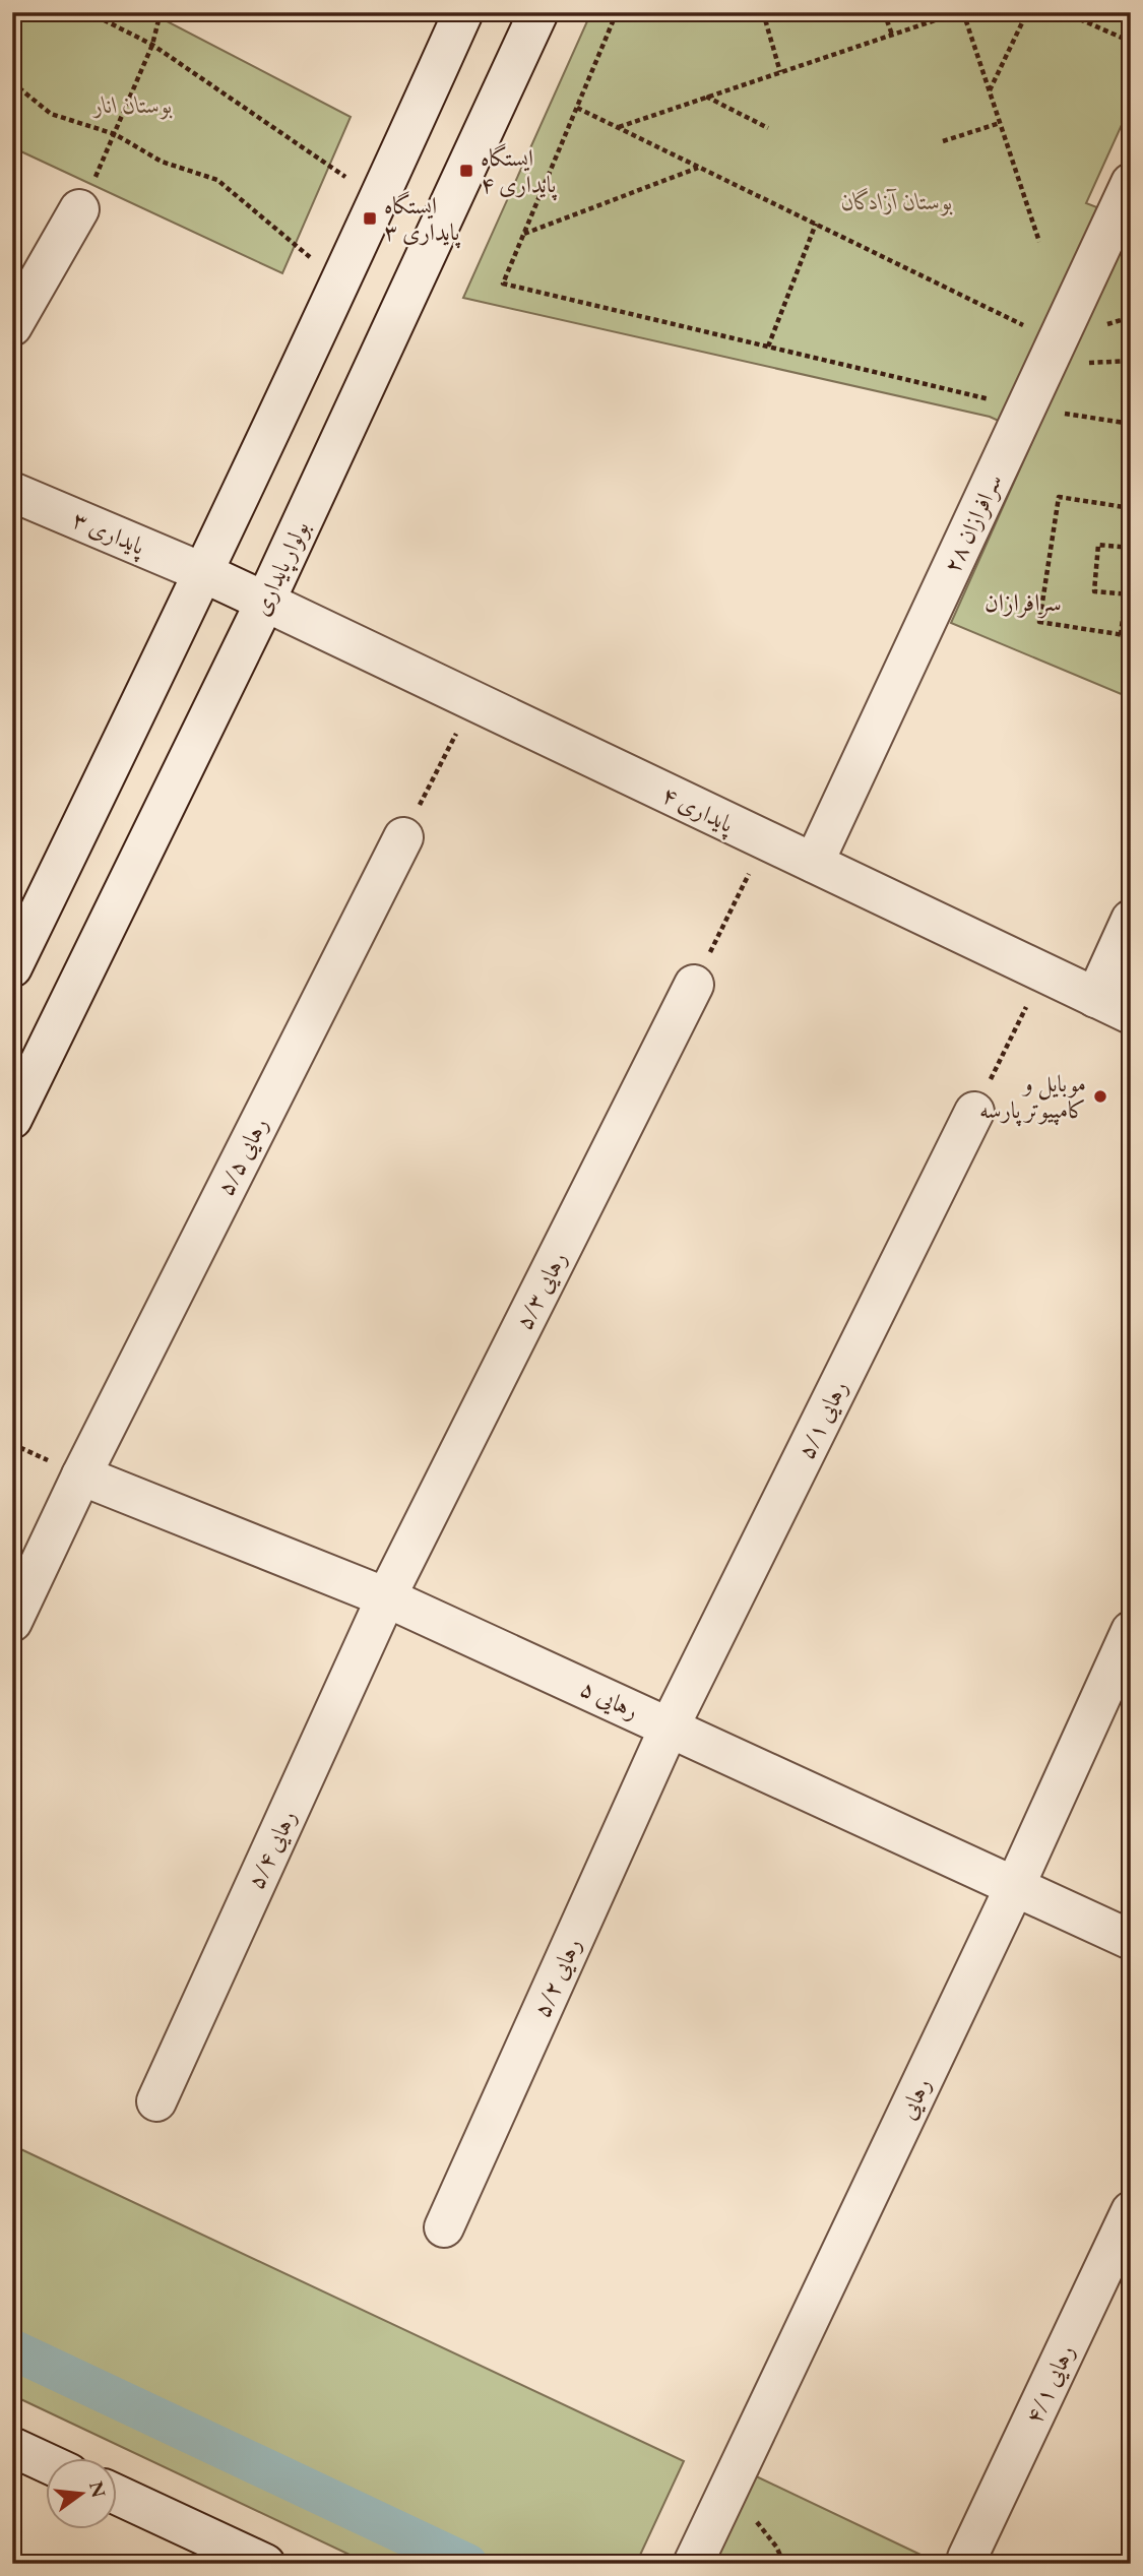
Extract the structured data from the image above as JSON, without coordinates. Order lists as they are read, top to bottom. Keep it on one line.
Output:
{"streets":{"street":["سرافرازان ۲۸","پایداری ۳","بولوار پایداری","پایداری ۴","رهایی ۵/۵","رهایی ۵/۳","رهایی ۵/۱","رهایی ۵","رهایی ۵/۴","رهایی ۵/۲","رهایی","رهایی ۴/۱"]},"crossings":[["سرافرازان ۲۸","پایداری ۴"],["پایداری ۳","بولوار پایداری"],["پایداری ۳","پایداری ۴"],["بولوار پایداری","پایداری ۴"],["رهایی ۵/۵","رهایی ۵"],["رهایی ۵/۳","رهایی ۵"],["رهایی ۵/۳","رهایی ۵/۴"],["رهایی ۵/۱","رهایی ۵"],["رهایی ۵/۱","رهایی ۵/۲"],["رهایی ۵","رهایی ۵/۴"],["رهایی ۵","رهایی ۵/۲"],["رهایی ۵","رهایی"]],"districts":["سرافرازان"],"parks":["بوستان انار","بوستان آزادگان"],"places":{"transit":["ایستگاه پایداری ۴","ایستگاه پایداری ۳"],"other":["موبایل و کامپیوتر پارسه"]},"north":"right"}
